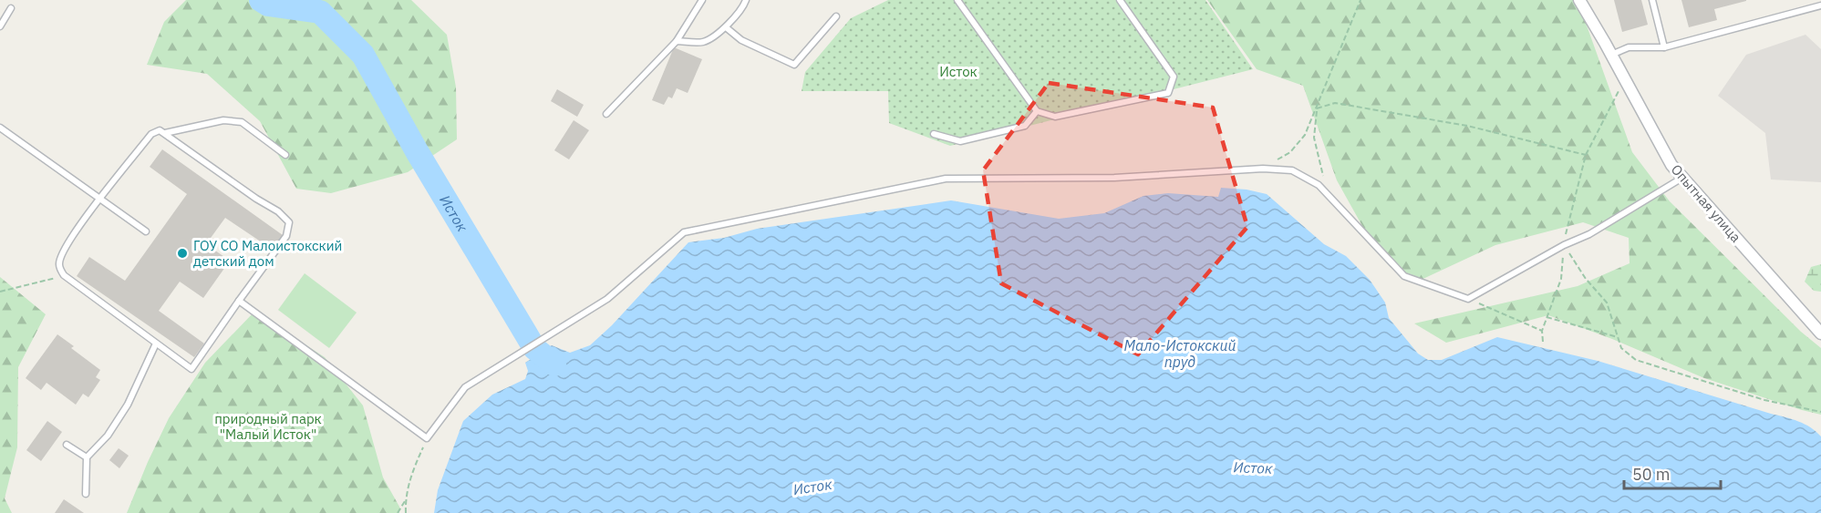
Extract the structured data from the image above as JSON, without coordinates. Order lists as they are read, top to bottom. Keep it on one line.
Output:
{"streets":{"street":["Опытная улица"]},"water":["Исток","Мало-Истокский пруд"],"parks":["Исток","природный парк \"Малый Исток\""],"places":["ГОУ СО Малоистокский детский дом"],"scale_bar":"50 m"}
